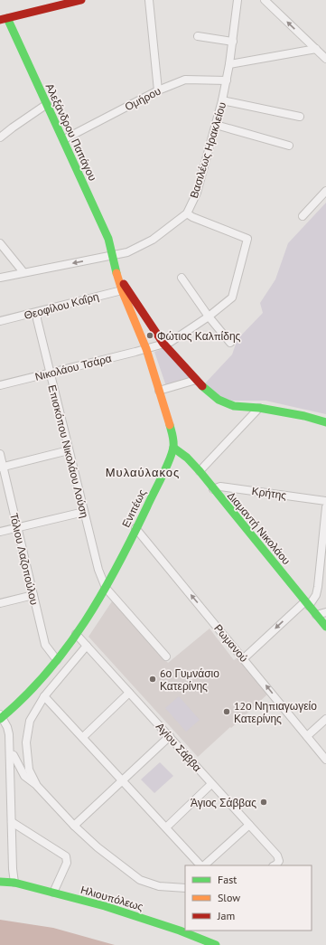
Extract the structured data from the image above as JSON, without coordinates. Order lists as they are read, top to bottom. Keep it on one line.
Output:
{"streets":{"street":["Ομήρου","Αλεξάνδρου Παπάγου","Βασιλέως Ηρακλείου","Θεοφίλου Καΐρη","Νικολάου Τσάρα","Επισκόπου Νικολάου Λούση","Κρήτης","Ενιπέως","Διαμαντή Νικολάου","Τόλιου Λαζοπούλου","Ρωμανού","Αγίου Σάββα","Ηλιουπόλεως"]},"crossings":[["Ομήρου","Αλεξάνδρου Παπάγου"],["Ομήρου","Βασιλέως Ηρακλείου"],["Αλεξάνδρου Παπάγου","Βασιλέως Ηρακλείου"],["Αλεξάνδρου Παπάγου","Ενιπέως"],["Βασιλέως Ηρακλείου","Νικολάου Τσάρα"],["Βασιλέως Ηρακλείου","Ενιπέως"],["Θεοφίλου Καΐρη","Επισκόπου Νικολάου Λούση"],["Θεοφίλου Καΐρη","Ενιπέως"],["Νικολάου Τσάρα","Επισκόπου Νικολάου Λούση"],["Νικολάου Τσάρα","Ενιπέως"],["Επισκόπου Νικολάου Λούση","Ενιπέως"],["Κρήτης","Διαμαντή Νικολάου"],["Ενιπέως","Διαμαντή Νικολάου"],["Ενιπέως","Τόλιου Λαζοπούλου"],["Ενιπέως","Ρωμανού"],["Ενιπέως","Αγίου Σάββα"]],"one_way":["Ρωμανού"],"districts":["Μυλαύλακος"],"places":["Φώτιος Καλπίδης","6ο Γυμνάσιο Κατερίνης","12ο Νηπιαγωγείο Κατερίνης","Άγιος Σάββας"],"legend":["Fast","Slow","Jam"]}
